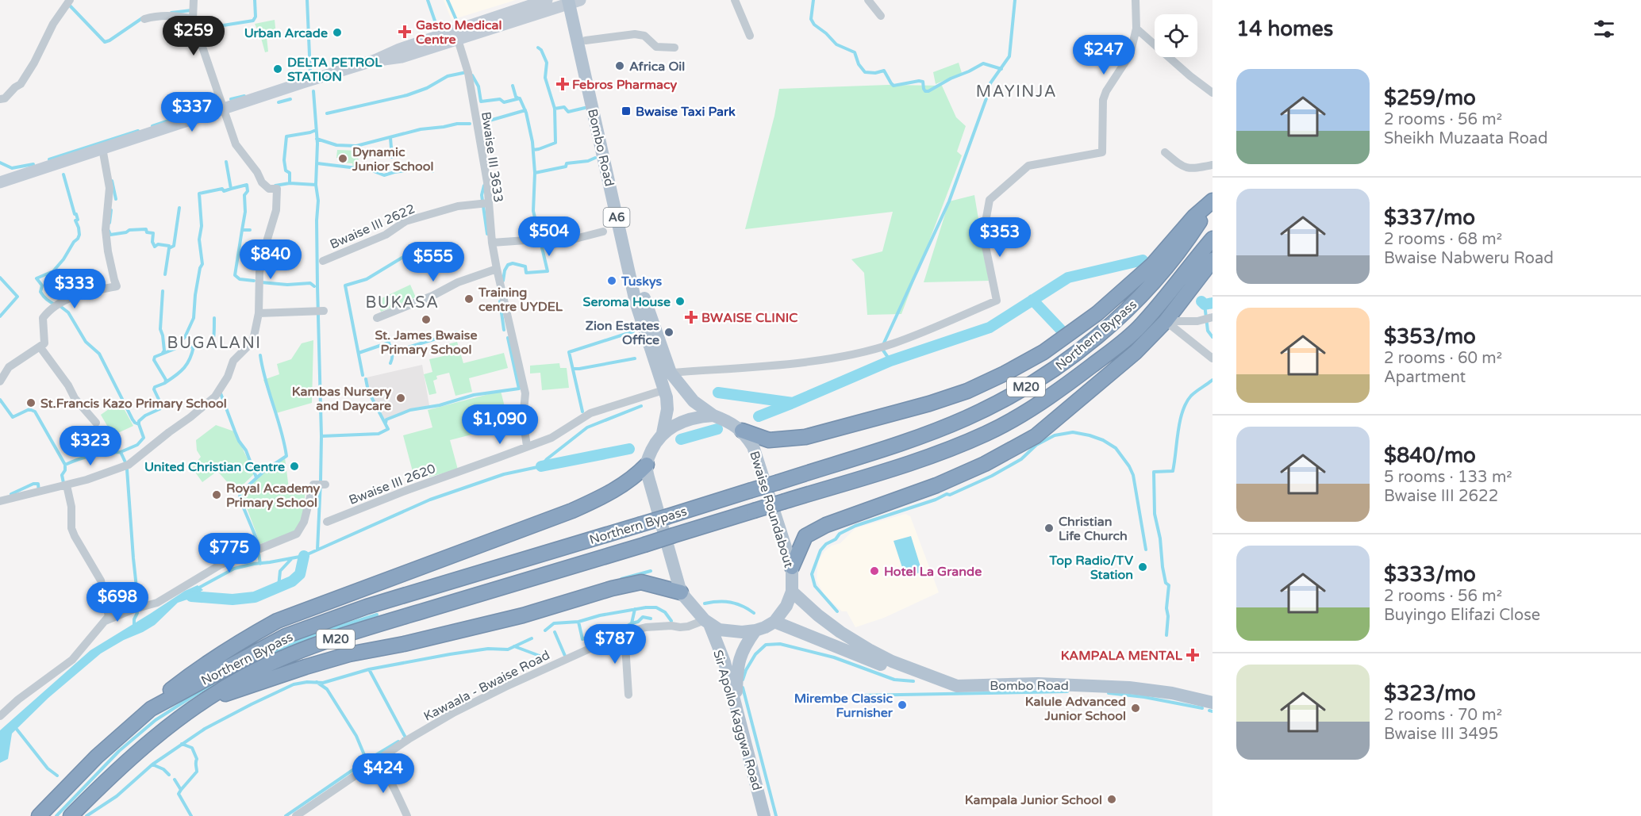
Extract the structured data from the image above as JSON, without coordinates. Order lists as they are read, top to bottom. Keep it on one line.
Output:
{"streets":{"highway":["Northern Bypass","M20"],"main road":["Bombo Road","A6","Bwaise Roundabout","Sir Apollo Kaggwa Road"],"street":["Bwaise III 3633","Bwaise III 2622","Bwaise III 2620","Kawaala - Bwaise Road"]},"crossings":[["Bombo Road","Bwaise III 2620"],["Bombo Road","Bwaise Roundabout"],["Bwaise III 3633","Bwaise III 2622"],["Bwaise III 3633","Bwaise III 2620"],["Kawaala - Bwaise Road","Sir Apollo Kaggwa Road"]],"districts":["MAYINJA","BUKASA","BUGALANI"],"places":{"health":["Gasto Medical Centre","Febros Pharmacy","BWAISE CLINIC","KAMPALA MENTAL"],"other":["Urban Arcade","Africa Oil","DELTA PETROL STATION","Dynamic Junior School","Tuskys","Training centre UYDEL","Seroma House","St. James Bwaise Primary School","Zion Estates Office","Kambas Nursery and Daycare","St.Francis Kazo Primary School","United Christian Centre","Royal Academy Primary School","Christian Life Church","Top Radio/TV Station","Hotel La Grande","Mirembe Classic Furnisher","Kalule Advanced Junior School","Kampala Junior School"],"transit":["Bwaise Taxi Park"]},"page":{"heading":"14 homes","price":["$259","$247","$337","$504","$353","$840","$555","$333","$1,090","$323","$775","$698","$787","$424"],"list":[{"name":"$259/mo","note":"2 rooms · 56 m² · Sheikh Muzaata Road"},{"name":"$337/mo","note":"2 rooms · 68 m² · Bwaise Nabweru Road"},{"name":"$353/mo","note":"2 rooms · 60 m² · Apartment"},{"name":"$840/mo","note":"5 rooms · 133 m² · Bwaise III 2622"},{"name":"$333/mo","note":"2 rooms · 56 m² · Buyingo Elifazi Close"},{"name":"$323/mo","note":"2 rooms · 70 m² · Bwaise III 3495"}]}}
